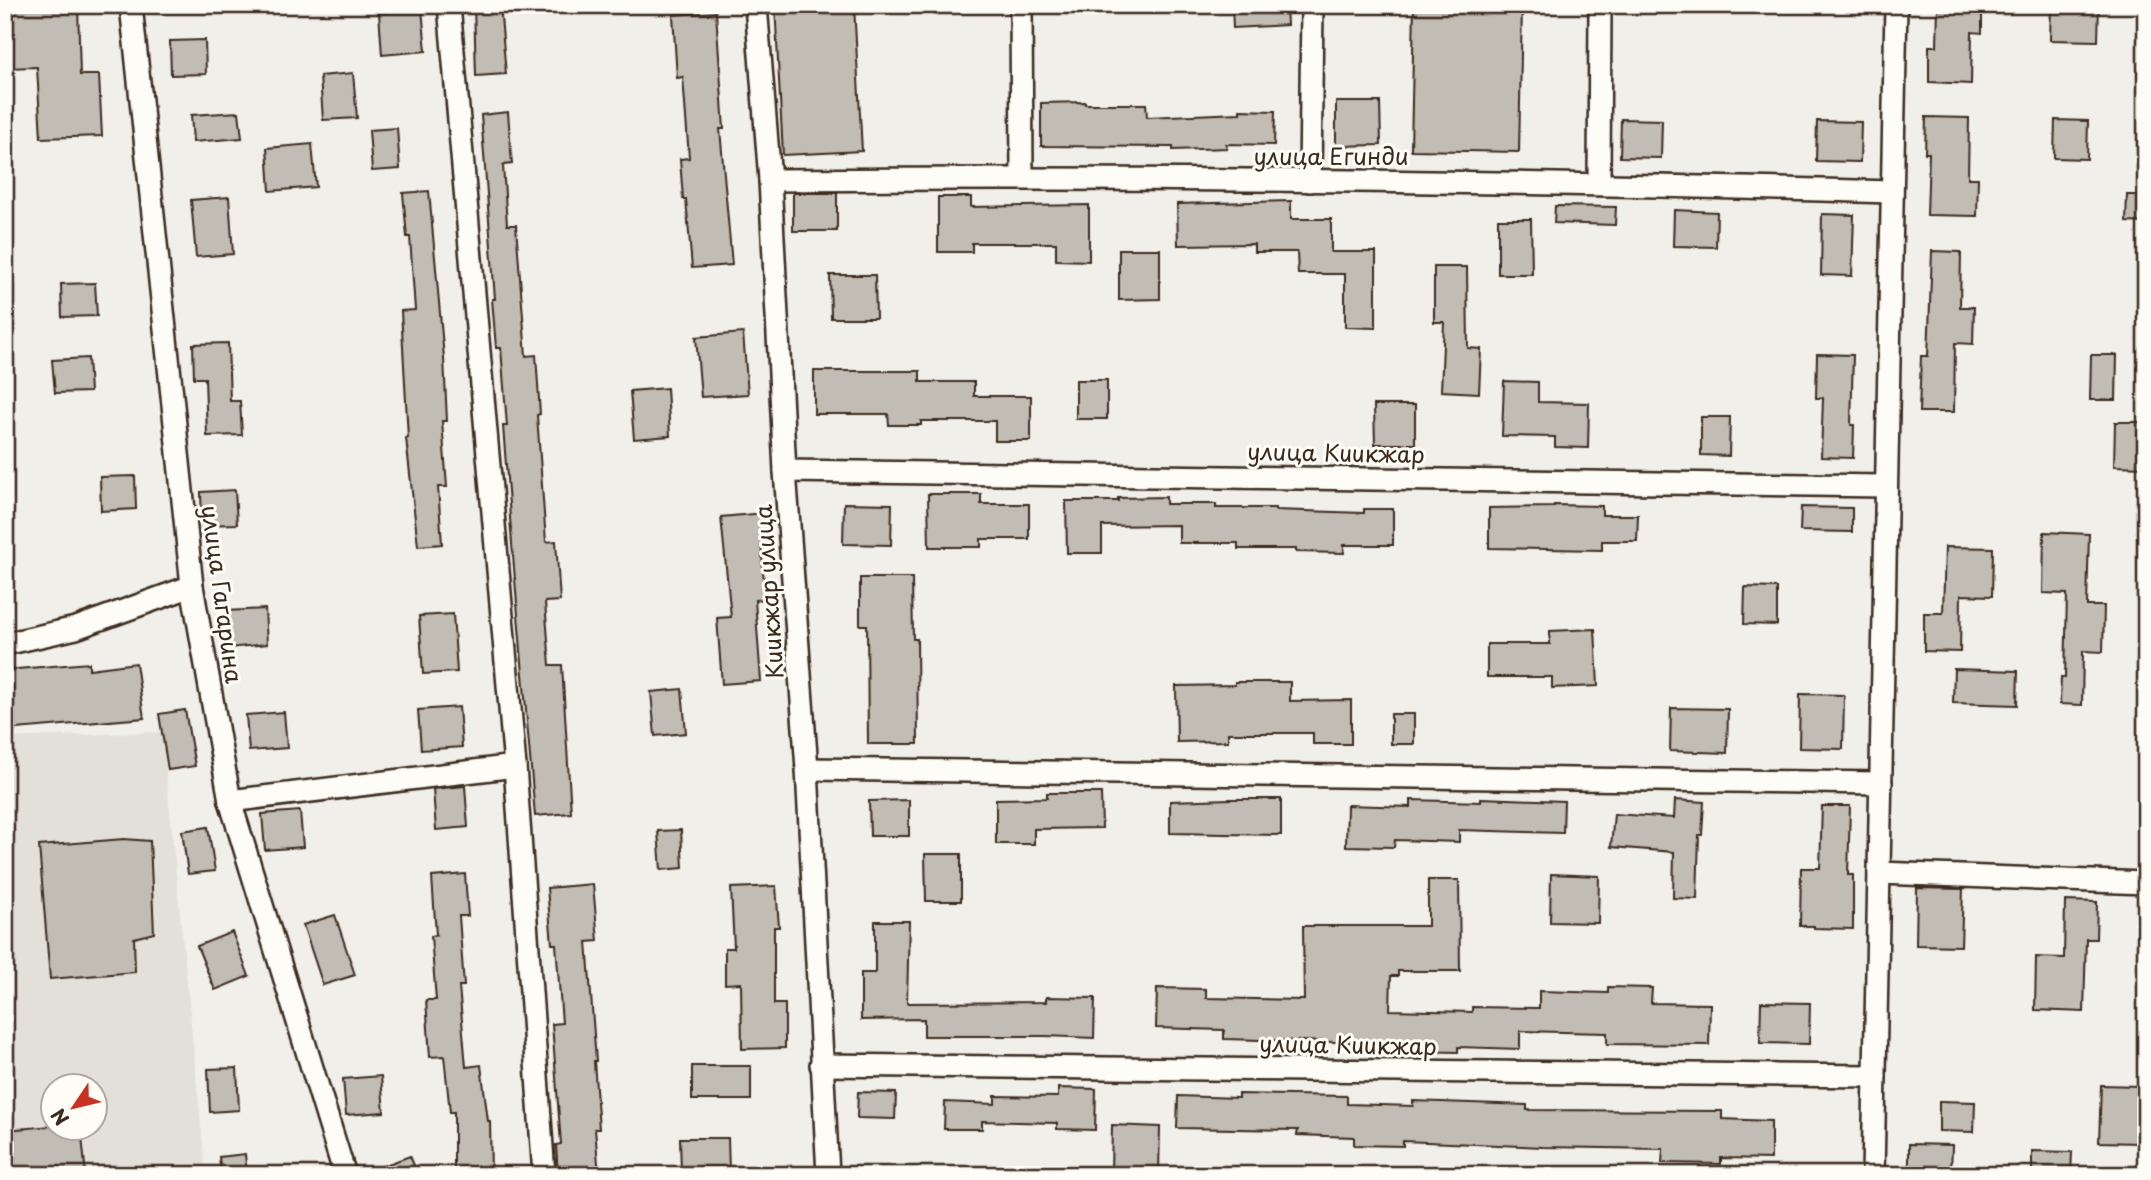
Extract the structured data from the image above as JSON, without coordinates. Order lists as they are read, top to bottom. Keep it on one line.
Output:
{"streets":{"street":["улица Егинди","улица Киикжар","Киикжар улица","улица Гагарина"]},"crossings":[["улица Егинди","Киикжар улица"],["улица Киикжар","Киикжар улица"]],"north":"bottom left"}
